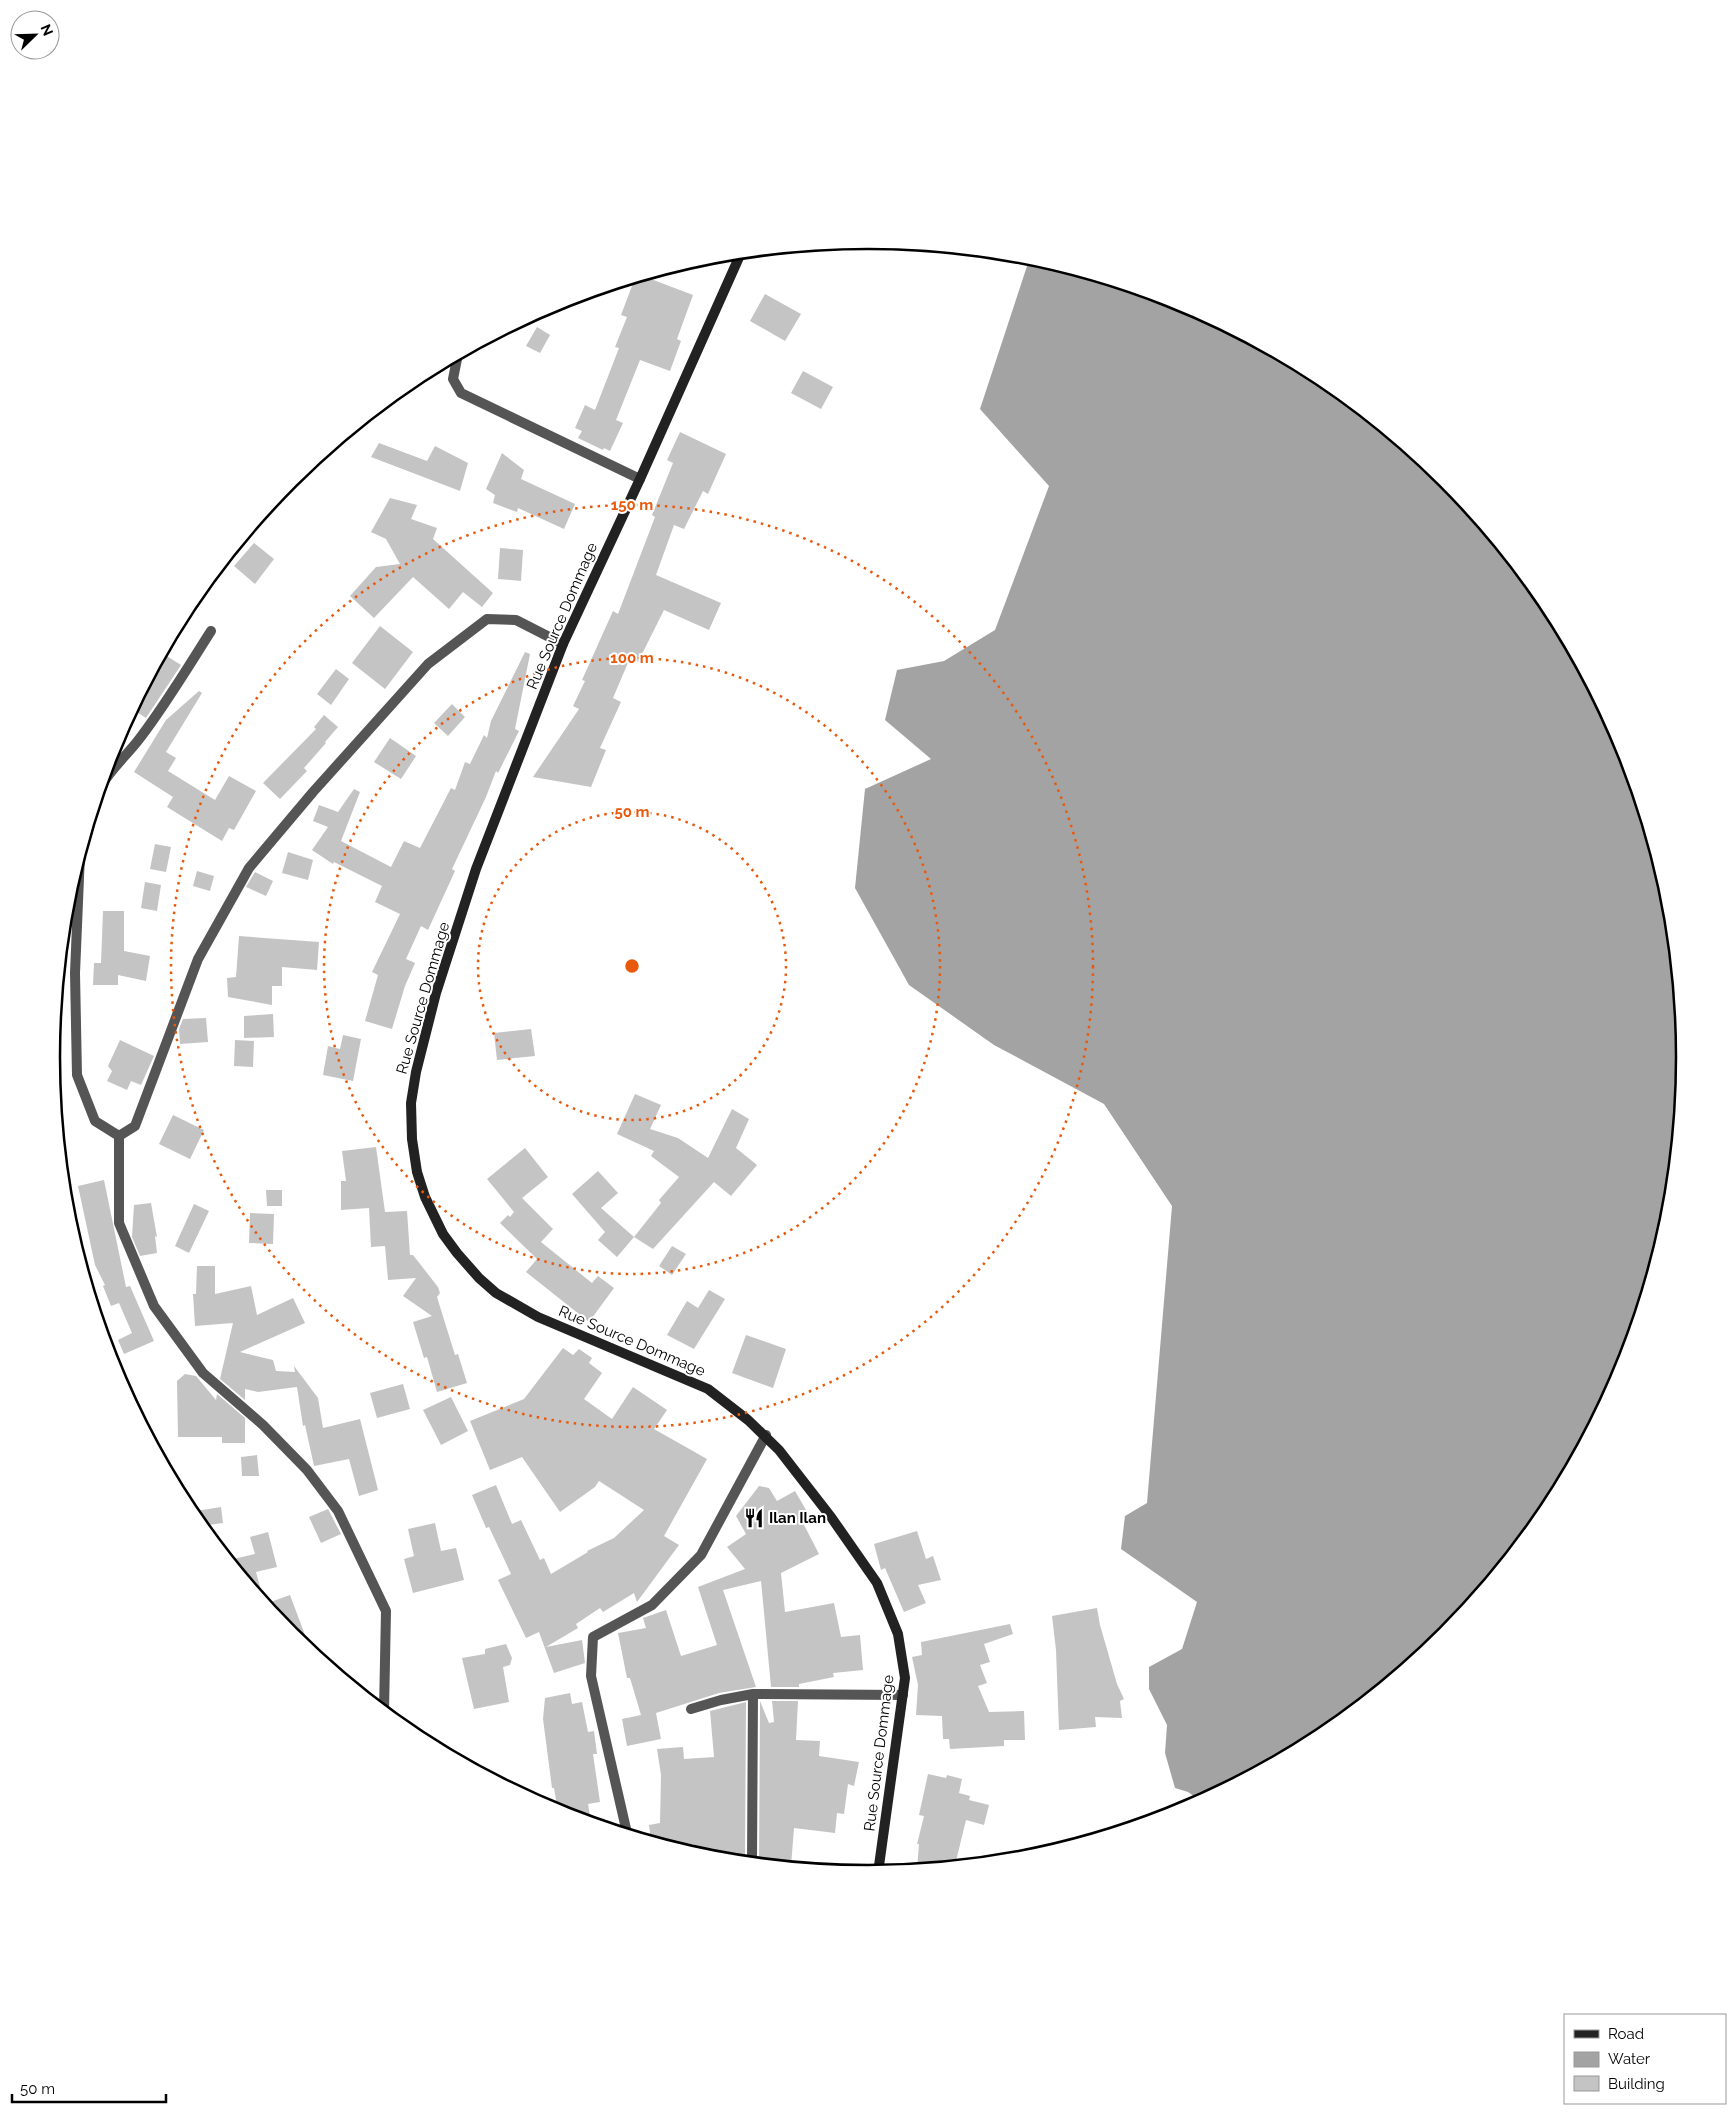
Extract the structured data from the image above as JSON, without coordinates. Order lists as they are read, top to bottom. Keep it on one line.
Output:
{"streets":{"main road":["Rue Source Dommage"]},"places":{"restaurant":["Ilan Ilan"]},"legend":["Road","Water","Building"],"scale_bar":"50 m","north":"top right","rings":["150 m","100 m","50 m"]}
